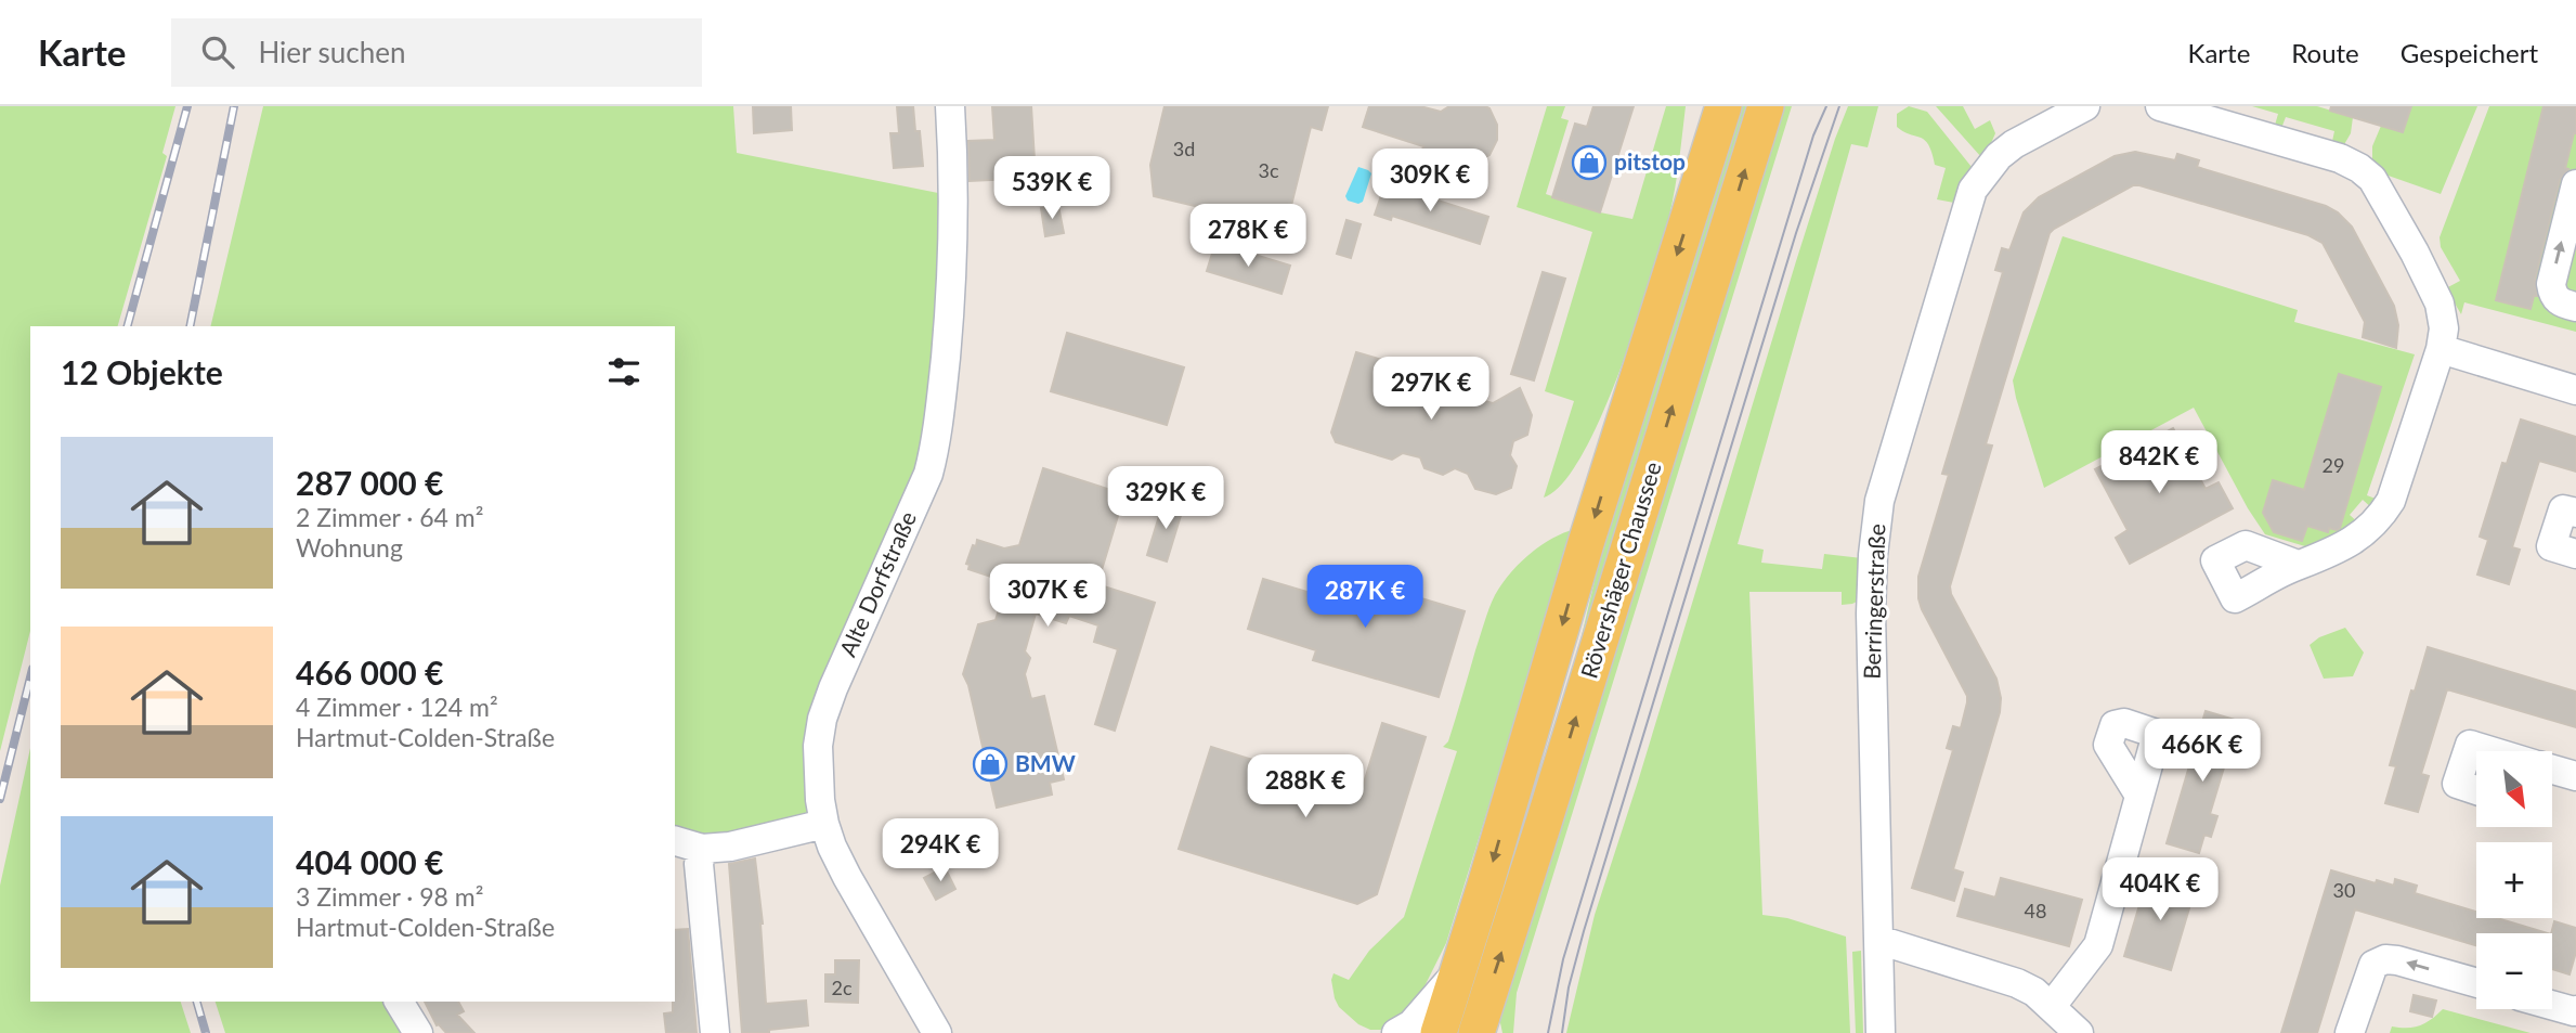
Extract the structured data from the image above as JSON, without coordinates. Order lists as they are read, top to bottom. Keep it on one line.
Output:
{"streets":{"main road":["Rövershäger Chaussee"],"street":["Alte Dorfstraße","Berringerstraße"]},"places":{"shop":["pitstop","BMW"]},"house_numbers":["3d","3c","29","30","48","2c"],"north":"bottom right","page":{"header":"Karte","search":"Hier suchen","nav":["Karte","Route","Gespeichert"],"price":["309K €","539K €","278K €","297K €","842K €","329K €","307K €","287K €","466K €","288K €","294K €","404K €"],"heading":"12 Objekte","list":[{"name":"287 000 €","note":"2 Zimmer · 64 m² · Wohnung"},{"name":"466 000 €","note":"4 Zimmer · 124 m² · Hartmut-Colden-Straße"},{"name":"404 000 €","note":"3 Zimmer · 98 m² · Hartmut-Colden-Straße"}],"map_buttons":["+","−"]}}
